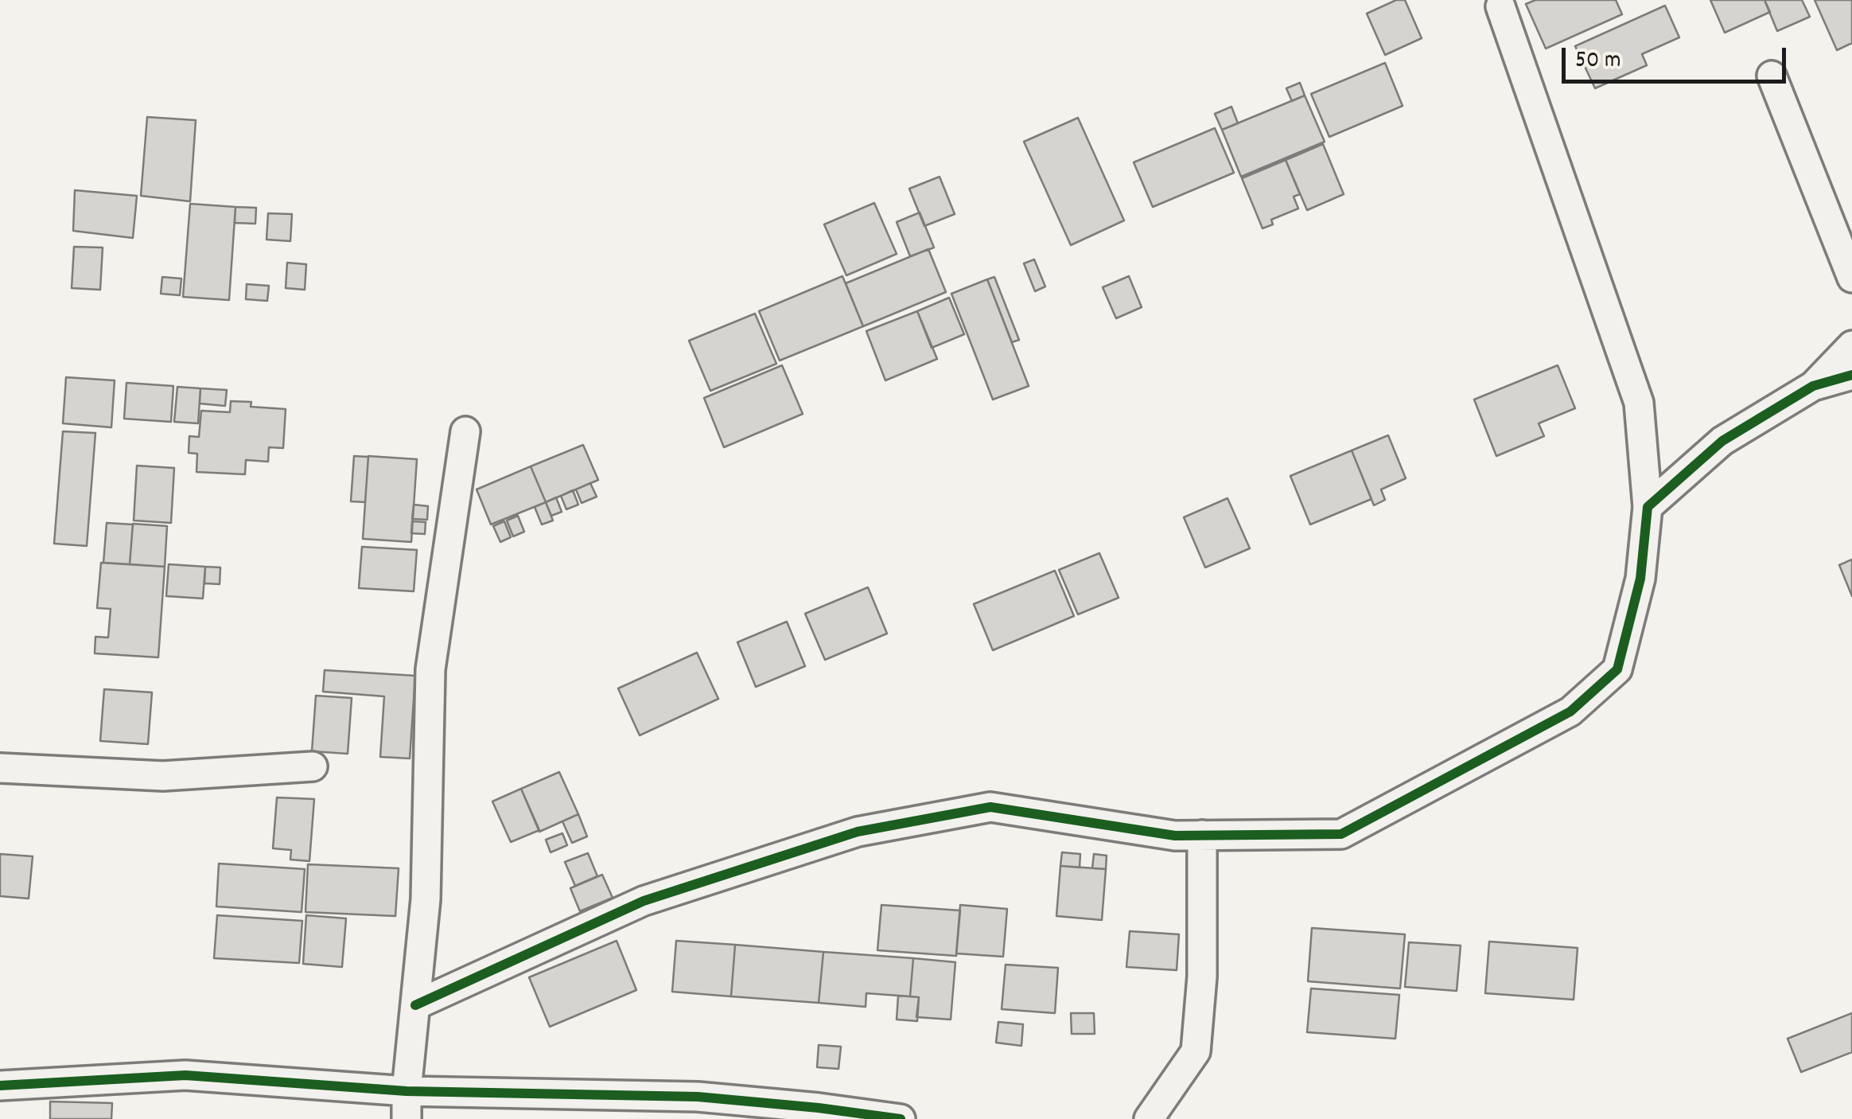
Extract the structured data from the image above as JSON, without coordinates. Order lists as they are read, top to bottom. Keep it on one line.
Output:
{"scale_bar":"50 m"}
